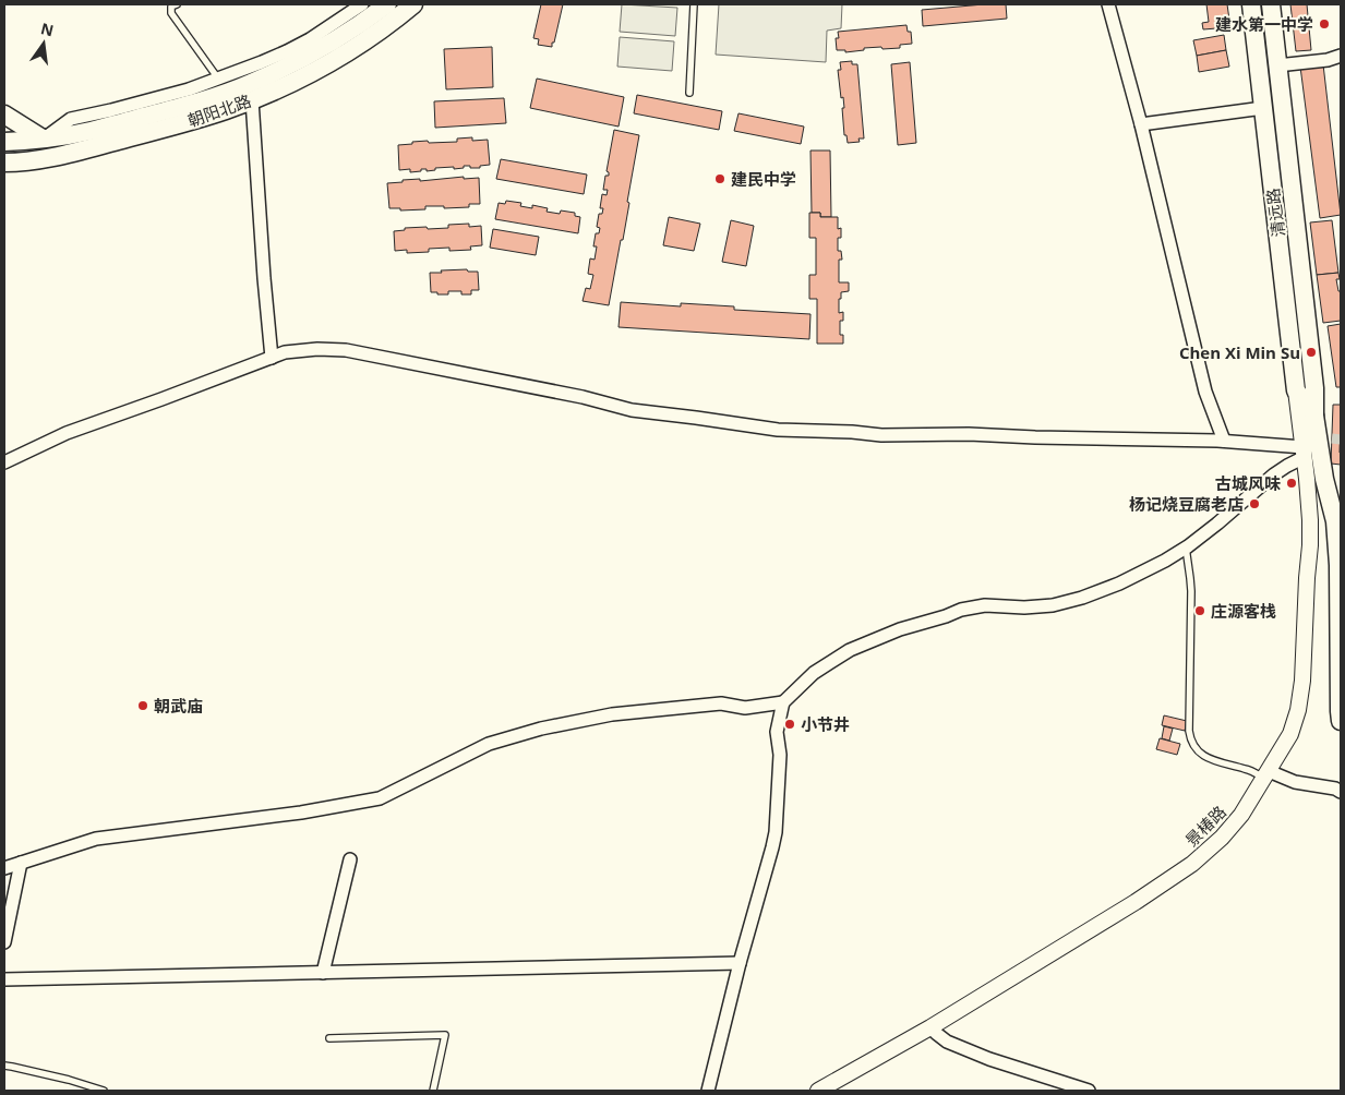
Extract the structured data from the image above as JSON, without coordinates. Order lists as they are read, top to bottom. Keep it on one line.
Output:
{"streets":{"main road":["朝阳北路","清远路"],"street":["景椿路"]},"crossings":[["清远路","景椿路"]],"places":["建水第一中学","建民中学","Chen Xi Min Su","古城风味","杨记烧豆腐老店","庄源客栈","朝武庙","小节井"],"north":"top"}
